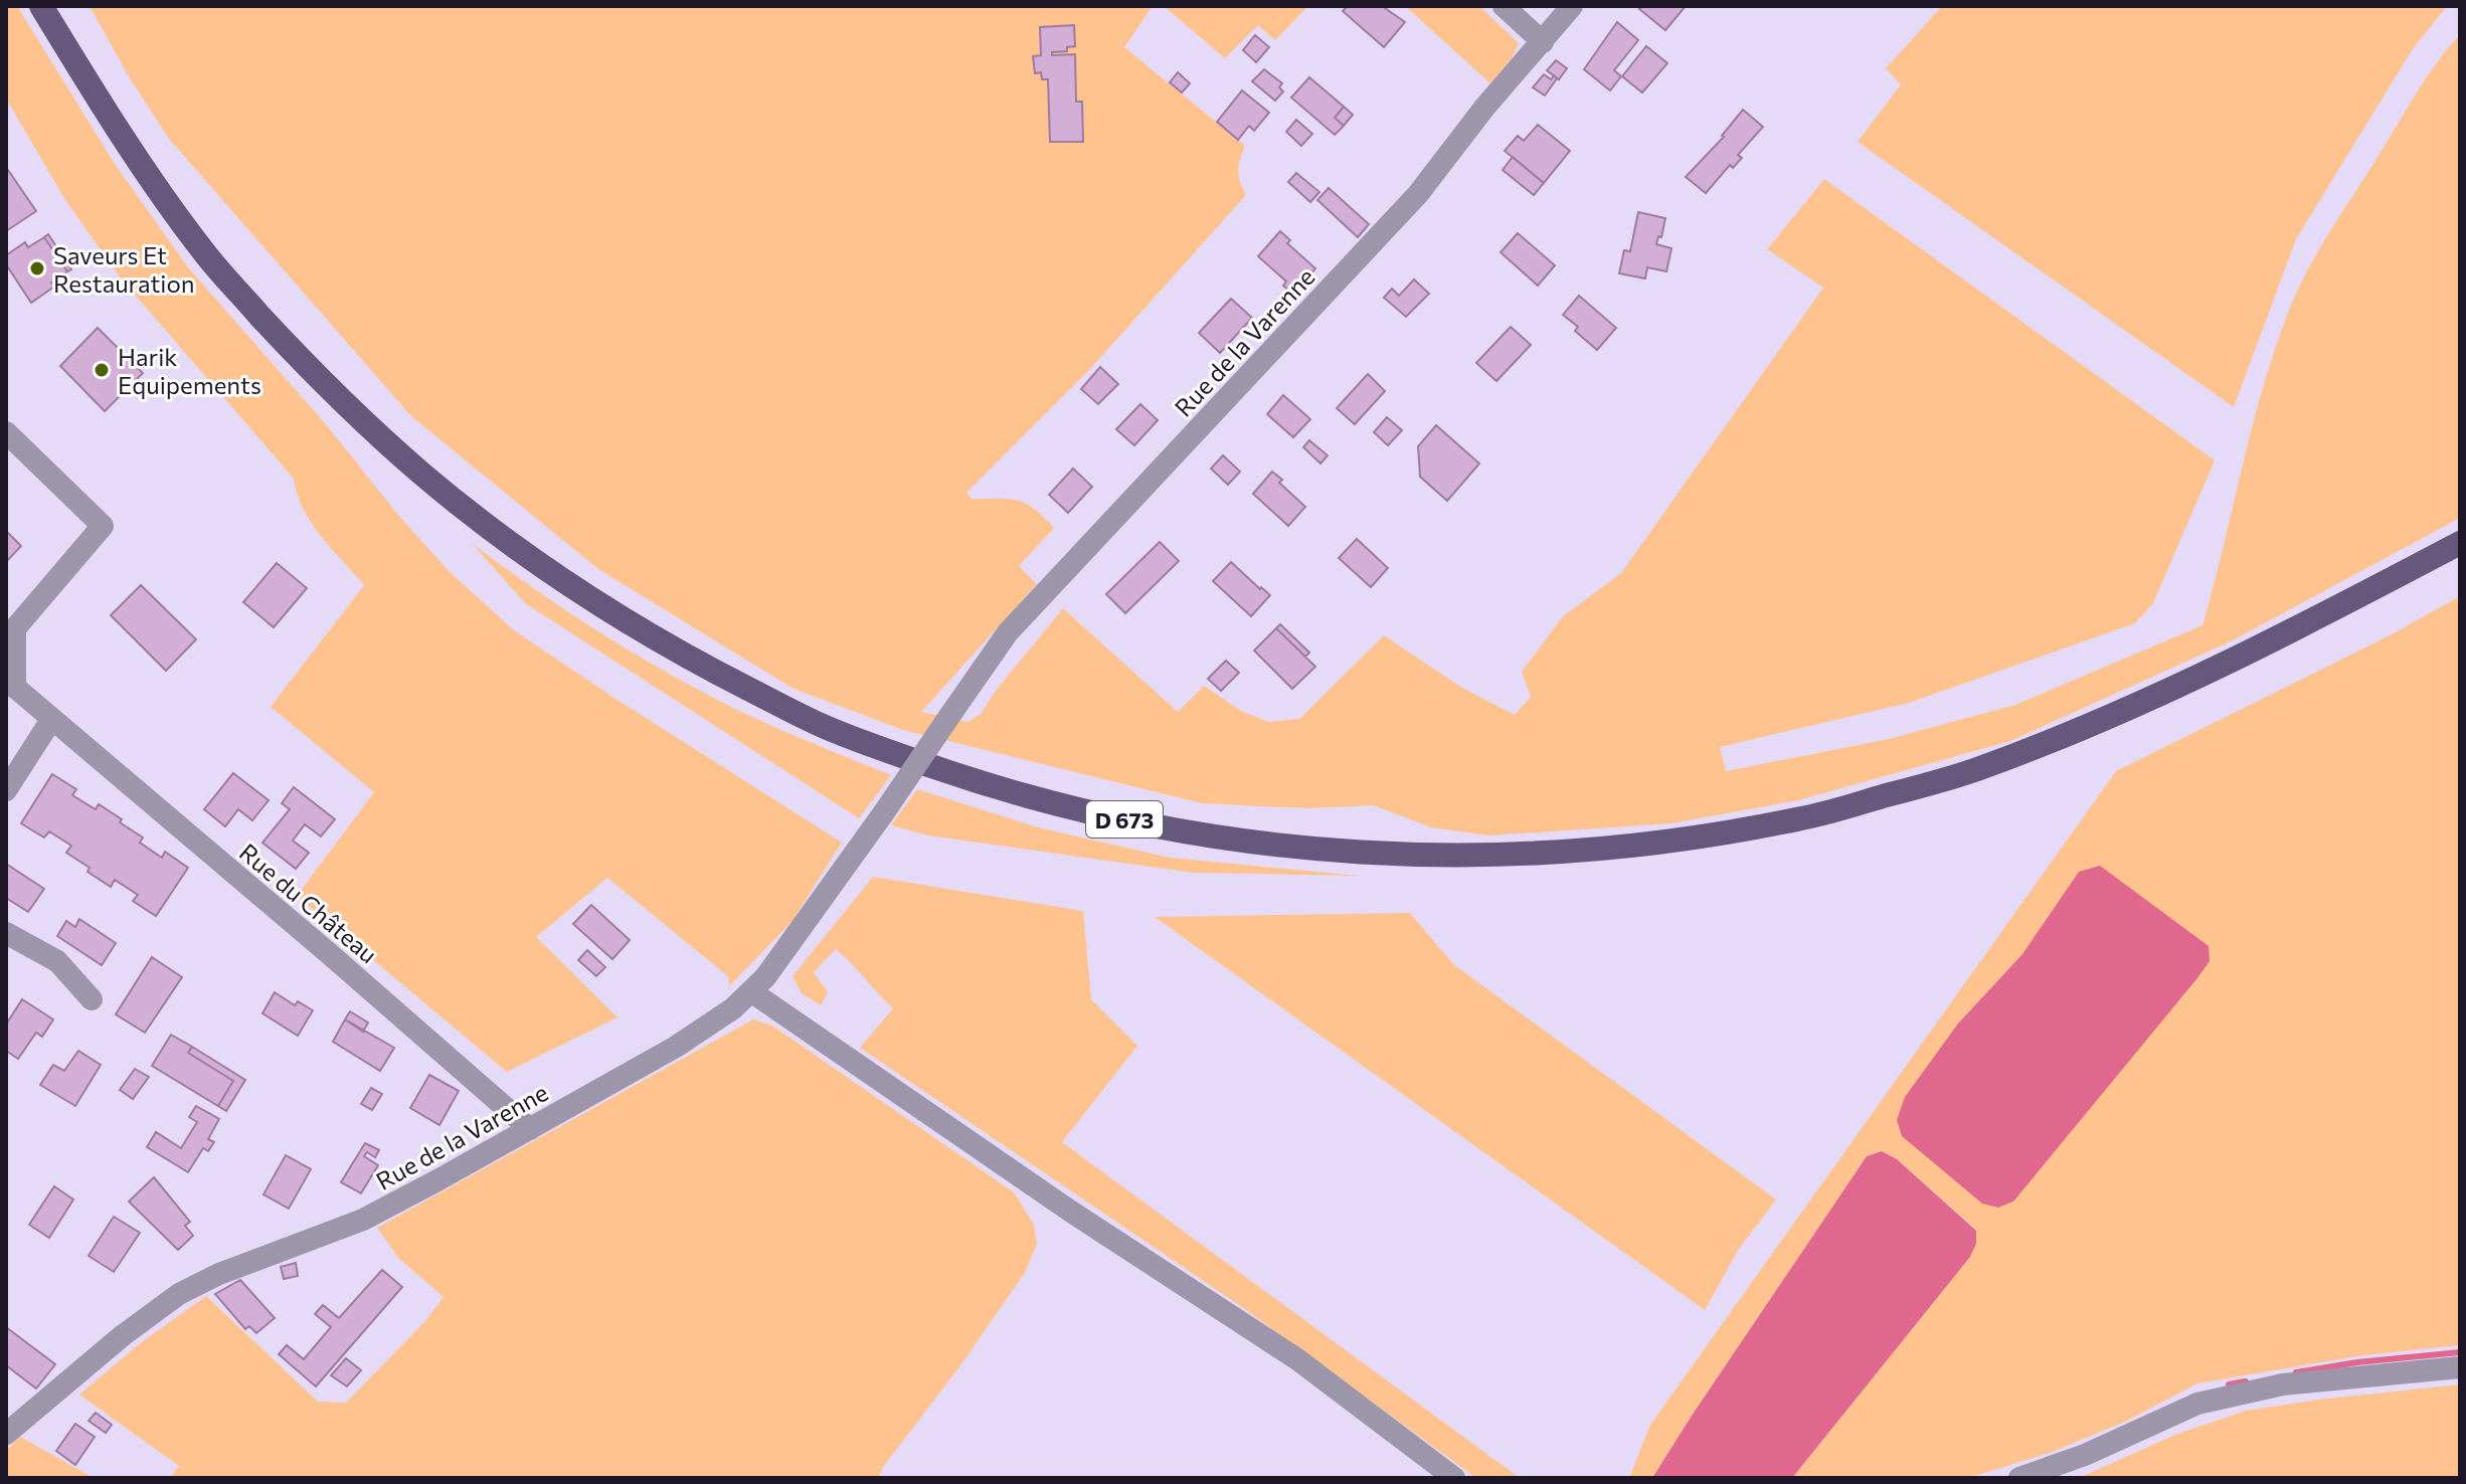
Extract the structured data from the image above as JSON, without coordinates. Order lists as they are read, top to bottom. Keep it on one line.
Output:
{"streets":{"main road":["D 673"],"street":["Rue de la Varenne","Rue du Château"]},"crossings":[["Rue de la Varenne","Rue du Château"]],"places":["Saveurs Et Restauration","Harik Equipements"]}
